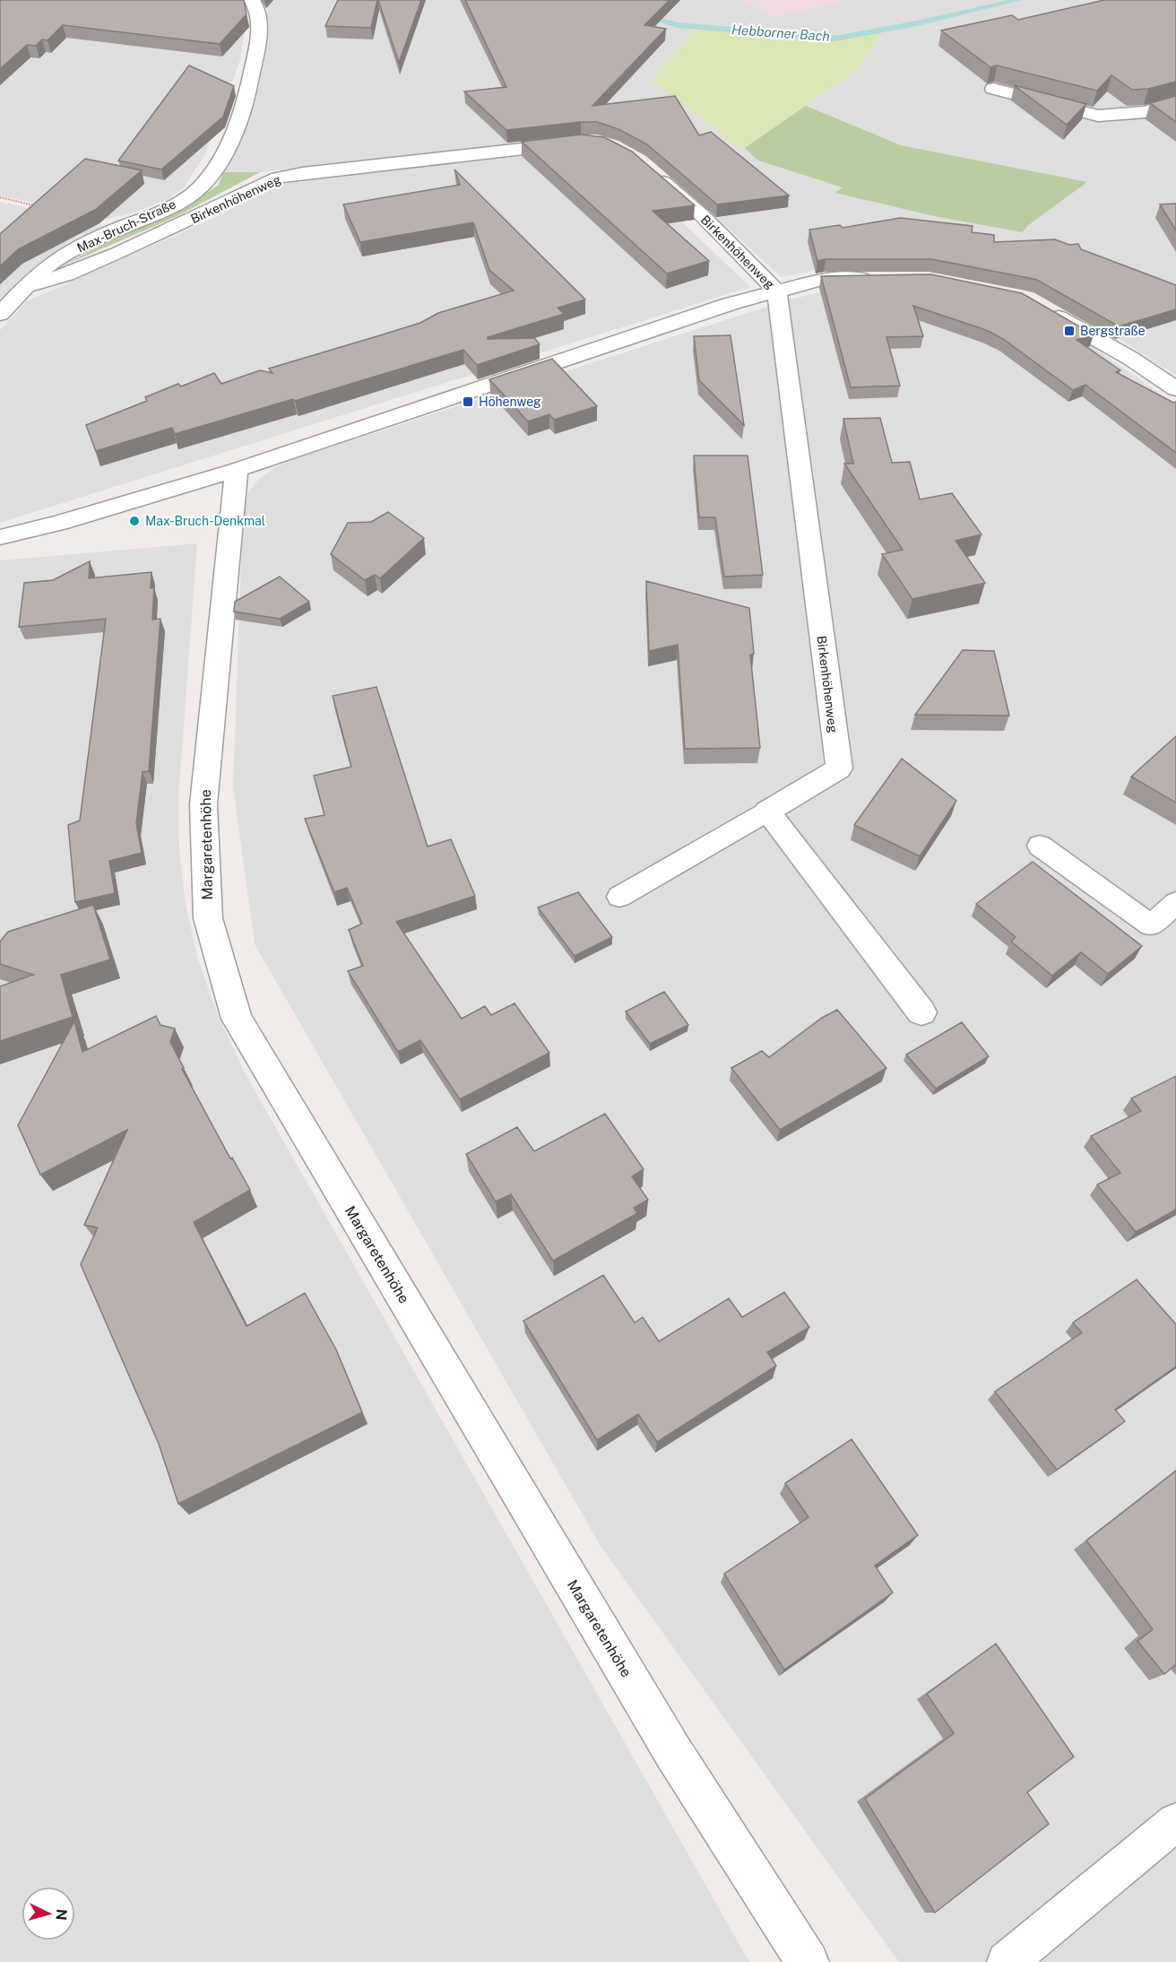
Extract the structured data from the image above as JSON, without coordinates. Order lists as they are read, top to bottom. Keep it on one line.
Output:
{"streets":{"street":["Birkenhöhenweg","Max-Bruch-Straße","Margaretenhöhe"]},"crossings":[["Birkenhöhenweg","Max-Bruch-Straße"]],"water":["Hebborner Bach"],"places":{"transit":["Bergstraße","Höhenweg"],"other":["Max-Bruch-Denkmal"]},"north":"right"}
